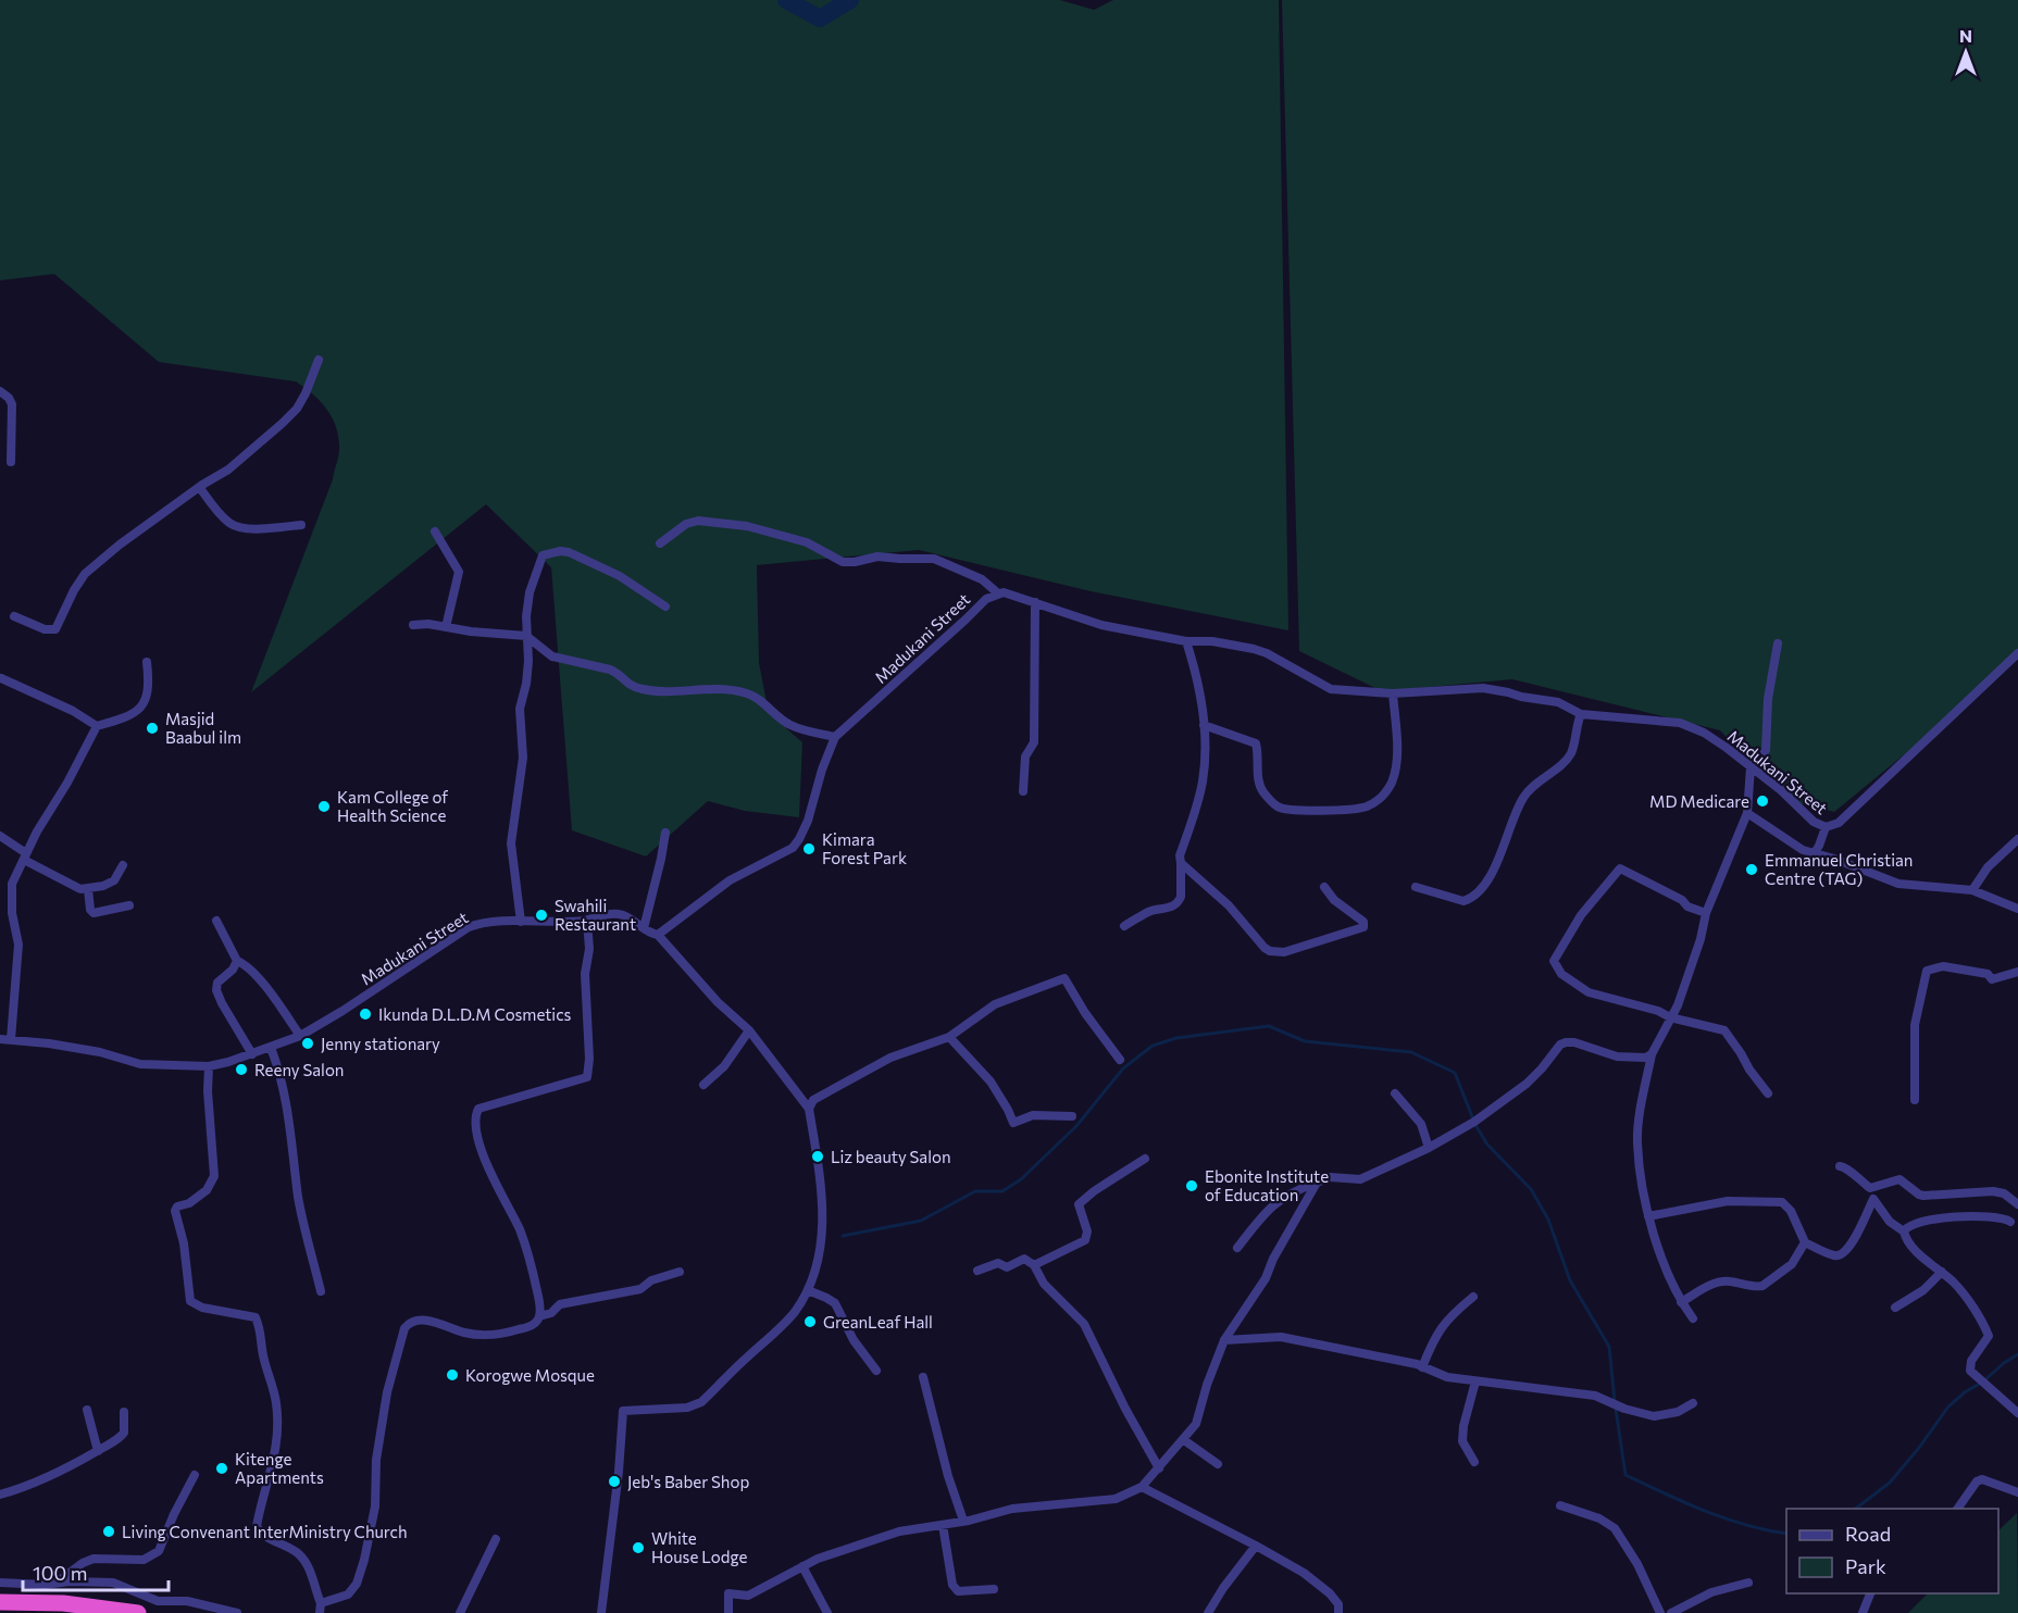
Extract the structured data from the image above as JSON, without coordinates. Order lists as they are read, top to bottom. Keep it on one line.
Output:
{"streets":{"street":["Madukani Street"]},"places":["Masjid Baabul ilm","MD Medicare","Kam College of Health Science","Kimara Forest Park","Emmanuel Christian Centre (TAG)","Swahili Restaurant","Ikunda D.L.D.M Cosmetics","Jenny stationary","Reeny Salon","Liz beauty Salon","Ebonite Institute of Education","GreanLeaf Hall","Korogwe Mosque","Kitenge Apartments","Jeb's Baber Shop","Living Convenant InterMinistry Church","White House Lodge"],"legend":["Road","Park"],"scale_bar":"100 m","north":"top"}
